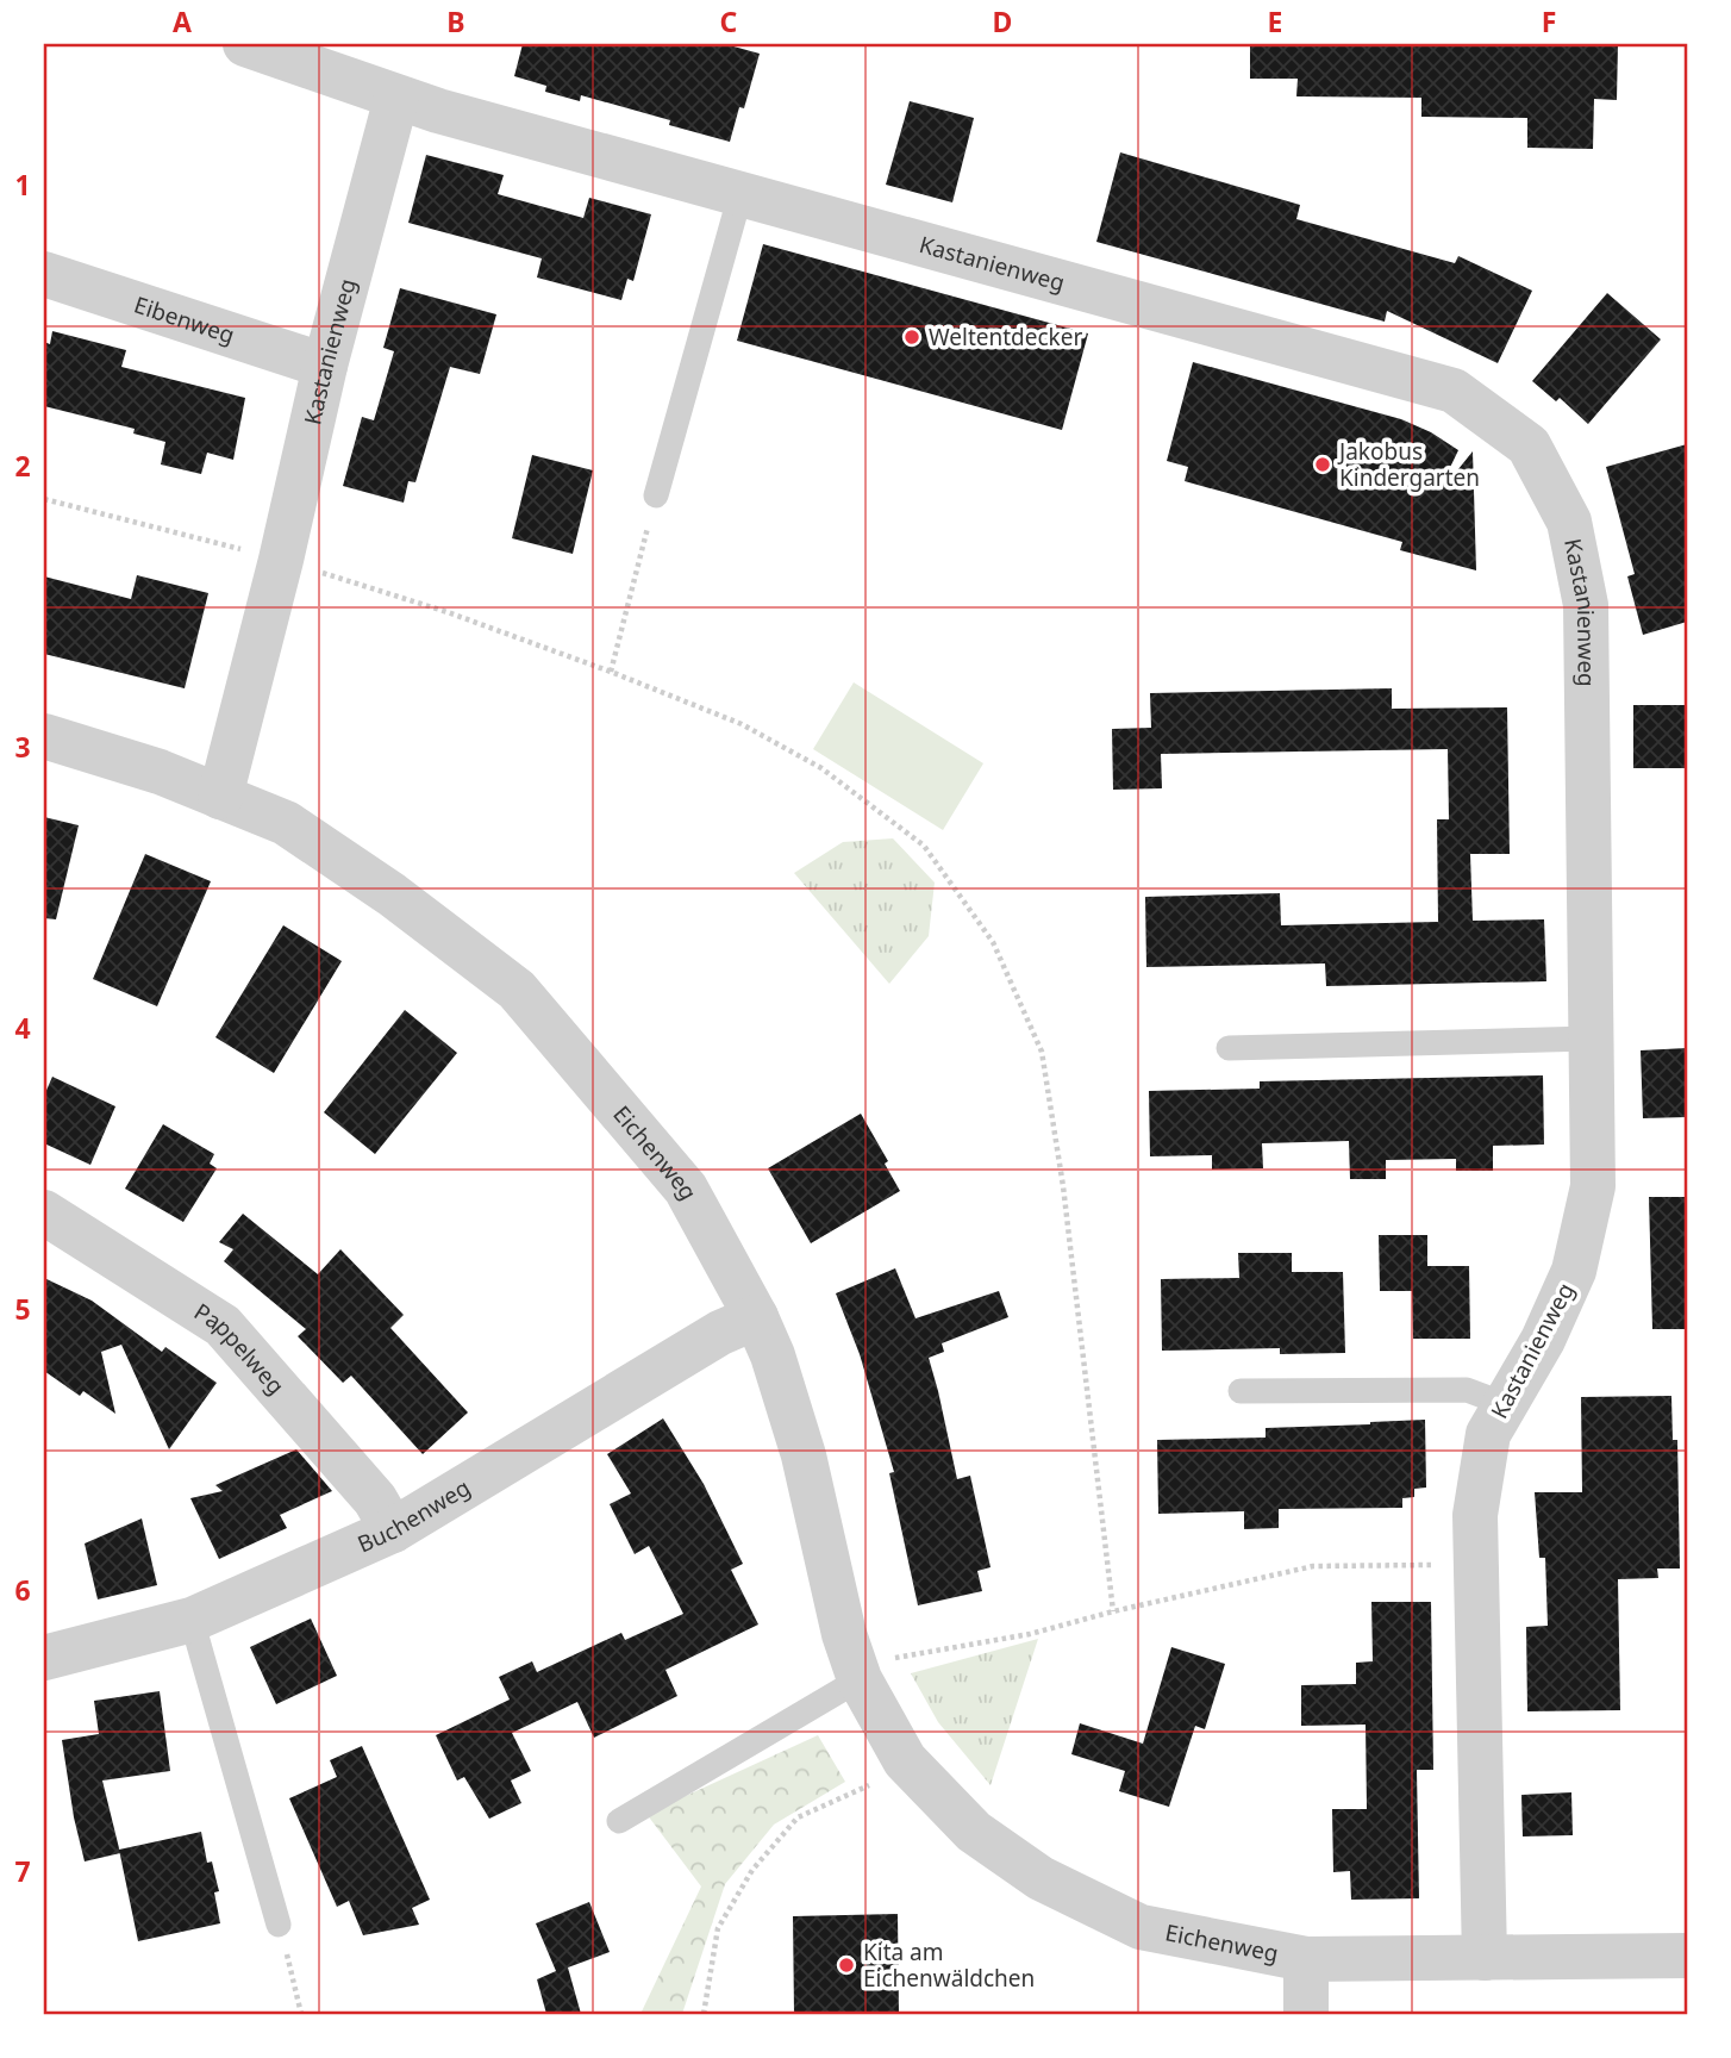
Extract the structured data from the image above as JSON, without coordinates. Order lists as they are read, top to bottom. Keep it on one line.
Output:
{"streets":{"street":["Kastanienweg","Eibenweg","Eichenweg","Pappelweg","Buchenweg"]},"crossings":[["Kastanienweg","Eibenweg"],["Kastanienweg","Eichenweg"],["Eichenweg","Buchenweg"],["Pappelweg","Buchenweg"]],"places":["Weltentdecker","Jakobus Kindergarten","Kita am Eichenwäldchen"],"grid":{"columns":["A","B","C","D","E","F"],"rows":["1","2","3","4","5","6","7"]}}
